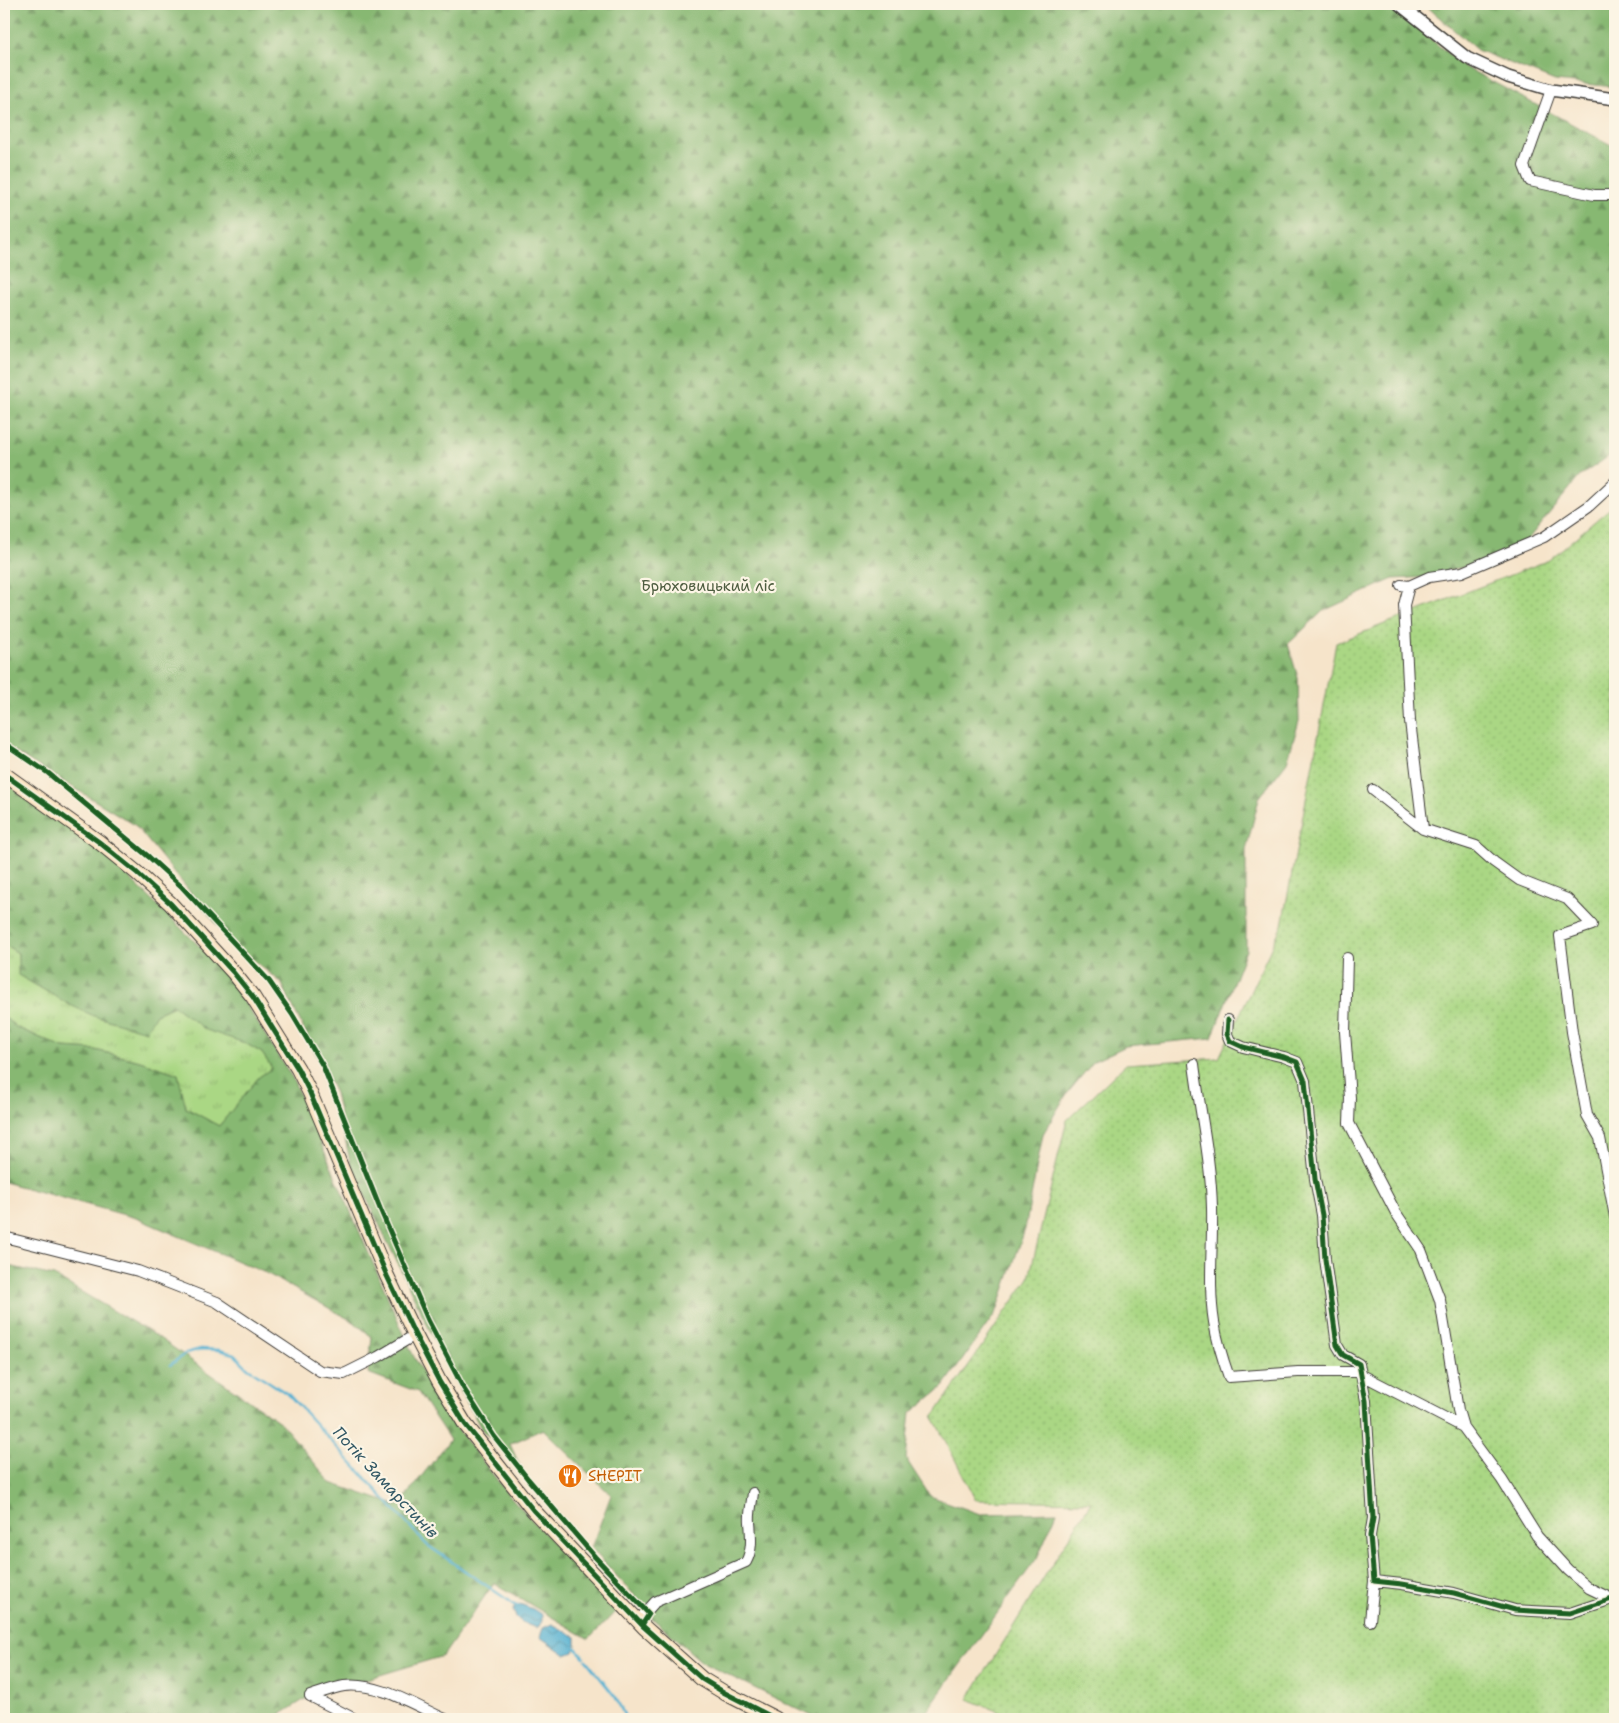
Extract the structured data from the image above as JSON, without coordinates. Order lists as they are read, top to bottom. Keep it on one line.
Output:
{"water":["Потік Замарстинів"],"parks":["Брюховицький ліс"],"places":{"restaurant":["SHEPIT"]}}
